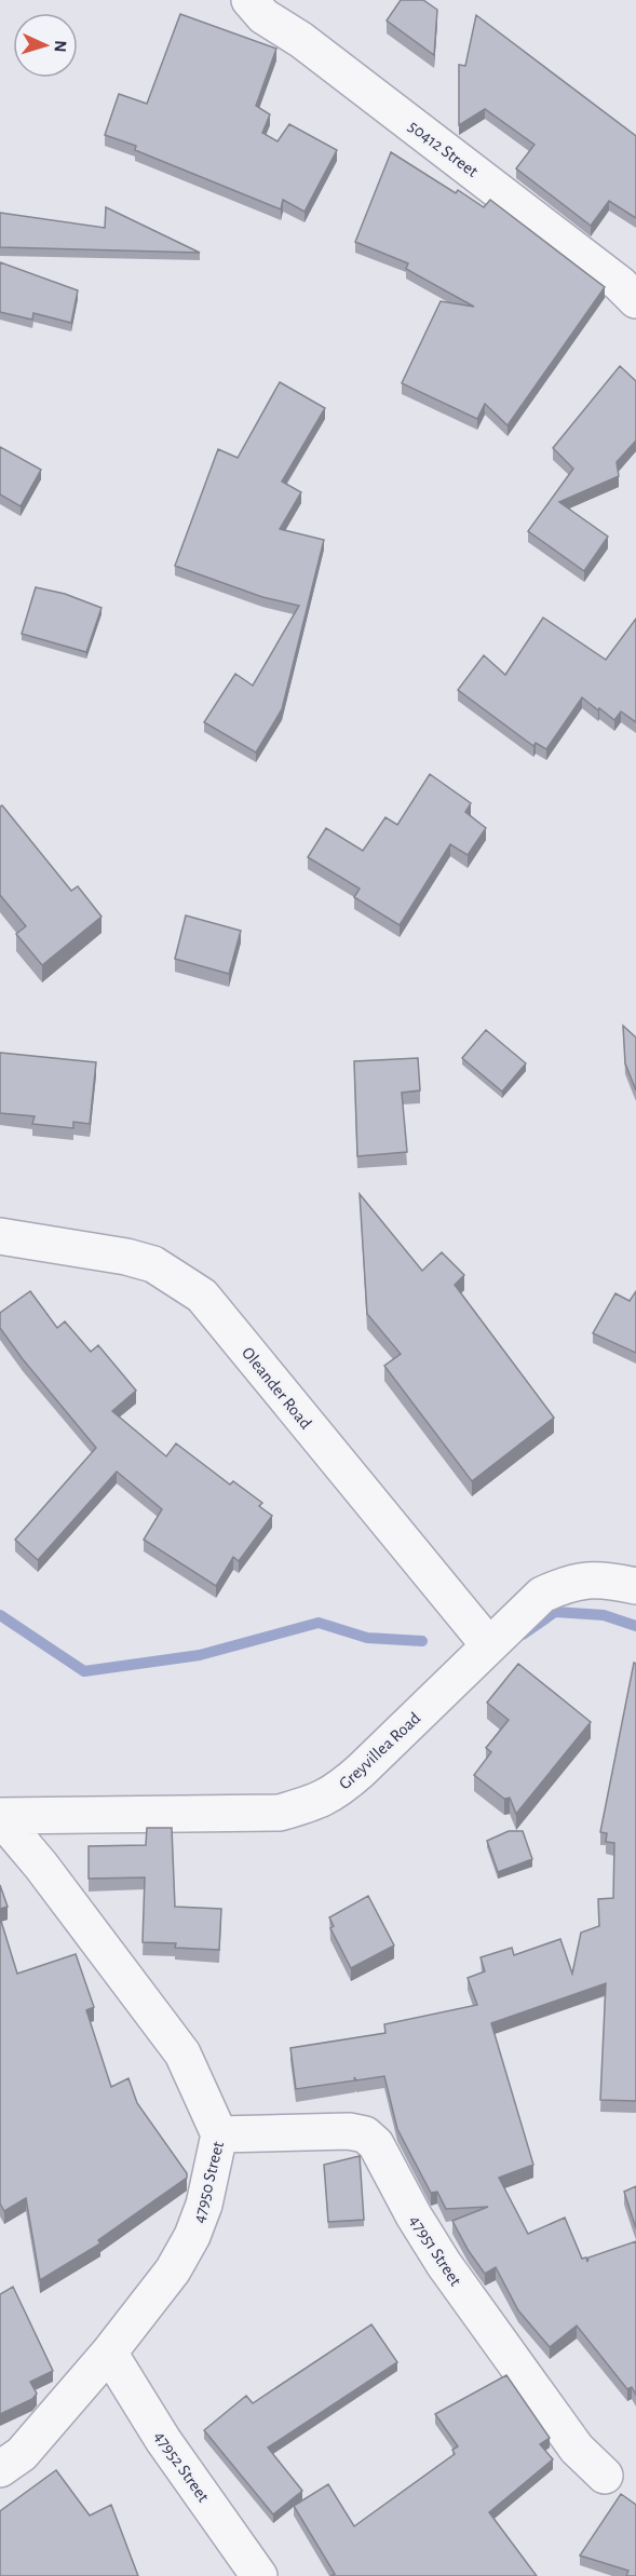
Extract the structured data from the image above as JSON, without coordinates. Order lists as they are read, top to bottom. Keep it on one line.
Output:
{"streets":{"street":["50412 Street","Oleander Road","Greyvillea Road","47950 Street","47951 Street","47952 Street"]},"crossings":[["Oleander Road","Greyvillea Road"],["Greyvillea Road","47950 Street"],["47950 Street","47951 Street"],["47950 Street","47952 Street"]],"north":"right"}
